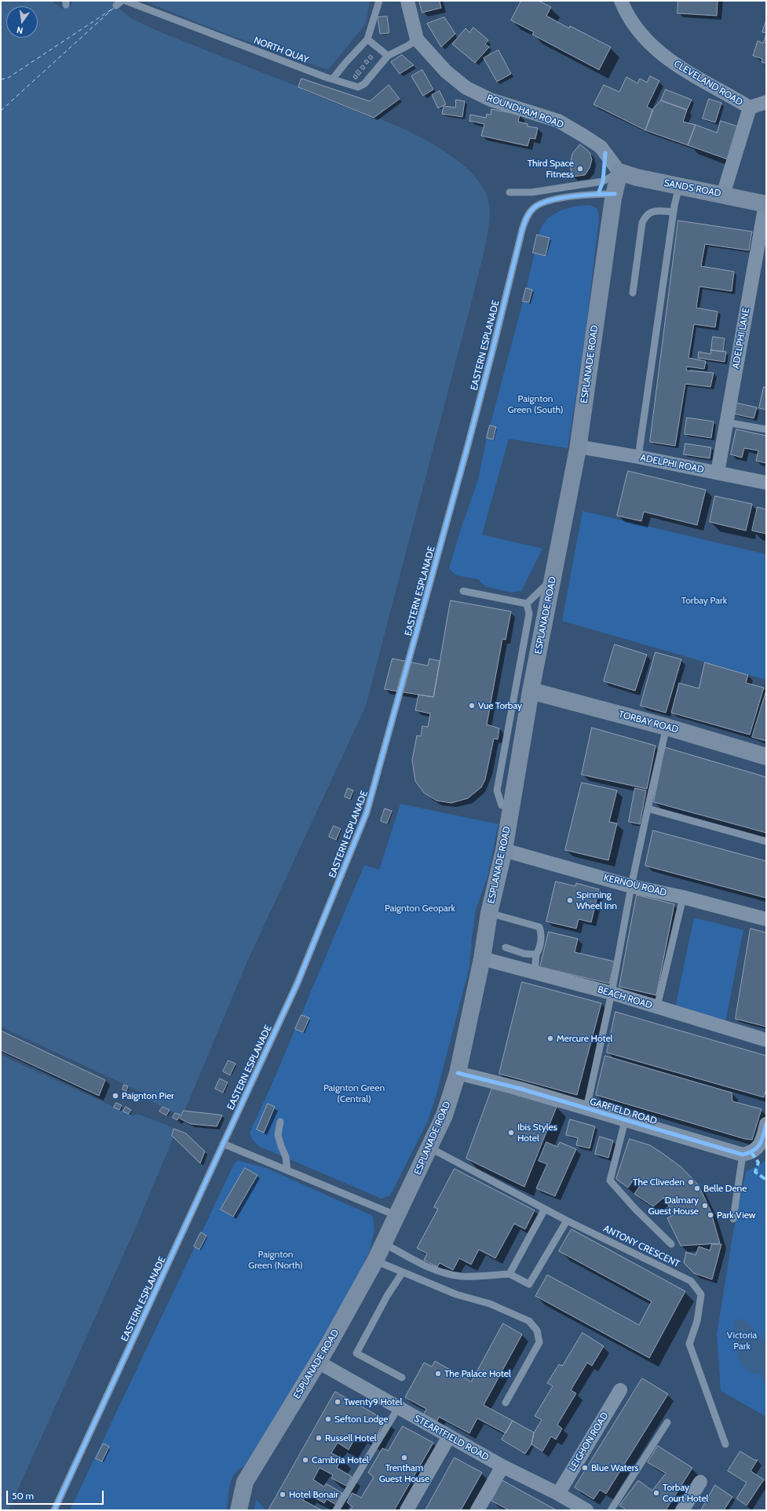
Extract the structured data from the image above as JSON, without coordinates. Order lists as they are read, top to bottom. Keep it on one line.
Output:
{"streets":{"main road":["SANDS ROAD","ESPLANADE ROAD","TORBAY ROAD"],"street":["CLEVELAND ROAD","ROUNDHAM ROAD","ADELPHI LANE","ADELPHI ROAD","KERNOU ROAD","BEACH ROAD","GARFIELD ROAD","STEARTFIELD ROAD","LEIGHON ROAD"],"lane":["NORTH QUAY","EASTERN ESPLANADE","ANTONY CRESCENT"]},"crossings":[["NORTH QUAY","ROUNDHAM ROAD"],["ROUNDHAM ROAD","SANDS ROAD"],["ROUNDHAM ROAD","ESPLANADE ROAD"],["SANDS ROAD","ADELPHI LANE"],["SANDS ROAD","ESPLANADE ROAD"],["ADELPHI LANE","ADELPHI ROAD"],["EASTERN ESPLANADE","ESPLANADE ROAD"],["ESPLANADE ROAD","ADELPHI ROAD"],["ESPLANADE ROAD","TORBAY ROAD"],["ESPLANADE ROAD","KERNOU ROAD"],["ESPLANADE ROAD","BEACH ROAD"],["ESPLANADE ROAD","GARFIELD ROAD"],["ESPLANADE ROAD","ANTONY CRESCENT"],["ESPLANADE ROAD","STEARTFIELD ROAD"],["STEARTFIELD ROAD","LEIGHON ROAD"]],"parks":["Paignton Green (South)","Torbay Park","Paignton Geopark","Paignton Green (Central)","Paignton Green (North)","Victoria Park"],"places":["Third Space Fitness","Vue Torbay","Spinning Wheel Inn","Mercure Hotel","Paignton Pier","Ibis Styles Hotel","The Cliveden","Belle Dene","Dalmary Guest House","Park View","The Palace Hotel","Twenty9 Hotel","Sefton Lodge","Russell Hotel","Trentham Guest House","Cambria Hotel","Blue Waters","Torbay Court Hotel","Hotel Bonair"],"scale_bar":"50 m","north":"bottom"}
